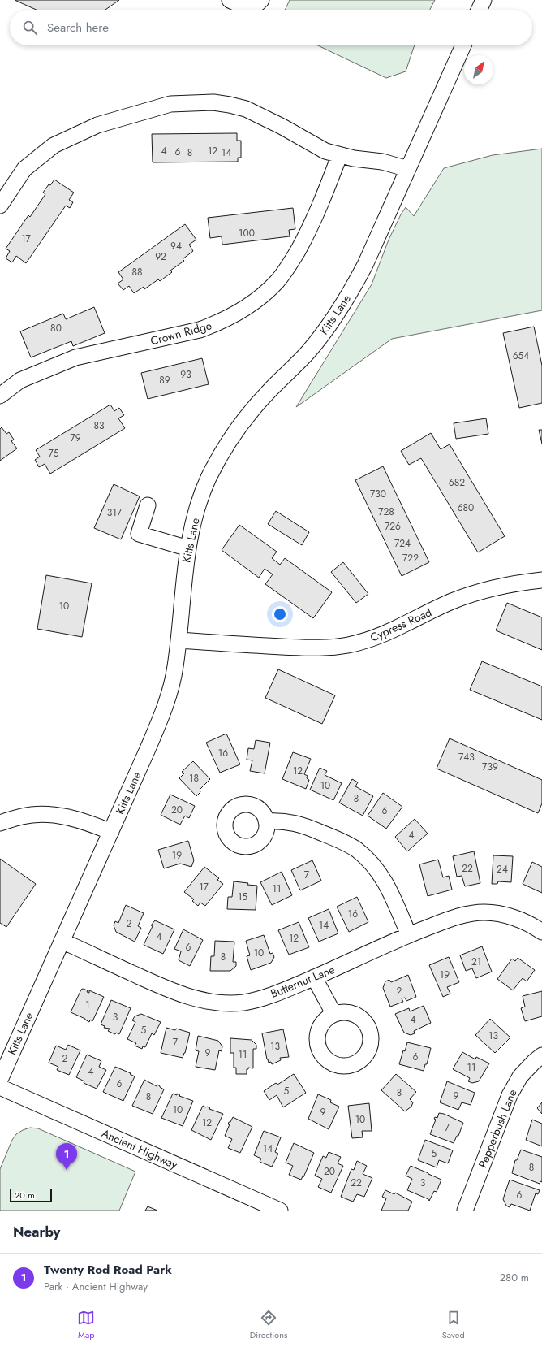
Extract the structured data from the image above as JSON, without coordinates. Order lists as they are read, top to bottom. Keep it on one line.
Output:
{"streets":{"street":["Kitts Lane","Crown Ridge","Cypress Road","Butternut Lane","Pepperbush Lane","Ancient Highway"]},"crossings":[["Kitts Lane","Cypress Road"],["Kitts Lane","Butternut Lane"]],"house_numbers":["4","12","6","8","14","100","17","94","92","88","80","654","93","89","83","79","75","682","730","680","728","317","726","724","722","10","16","743","739","12","18","10","8","20","6","4","19","22","24","7","17","11","15","16","2","14","4","12","6","10","8","21","19","2","1","3","4","5","13","7","13","9","11","6","2","11","4","6","5","8","9","8","10","9","10","12","7","14","5","8","20","22","3","6"],"scale_bar":"20 m","north":"top right","page":{"search":"Search here","pins":"1","scale":"20 m","heading":"Nearby","list":[{"mark":"1","name":"Twenty Rod Road Park","note":"Park · Ancient Highway","value":"280 m"}],"nav":["Map","Directions","Saved"]}}
